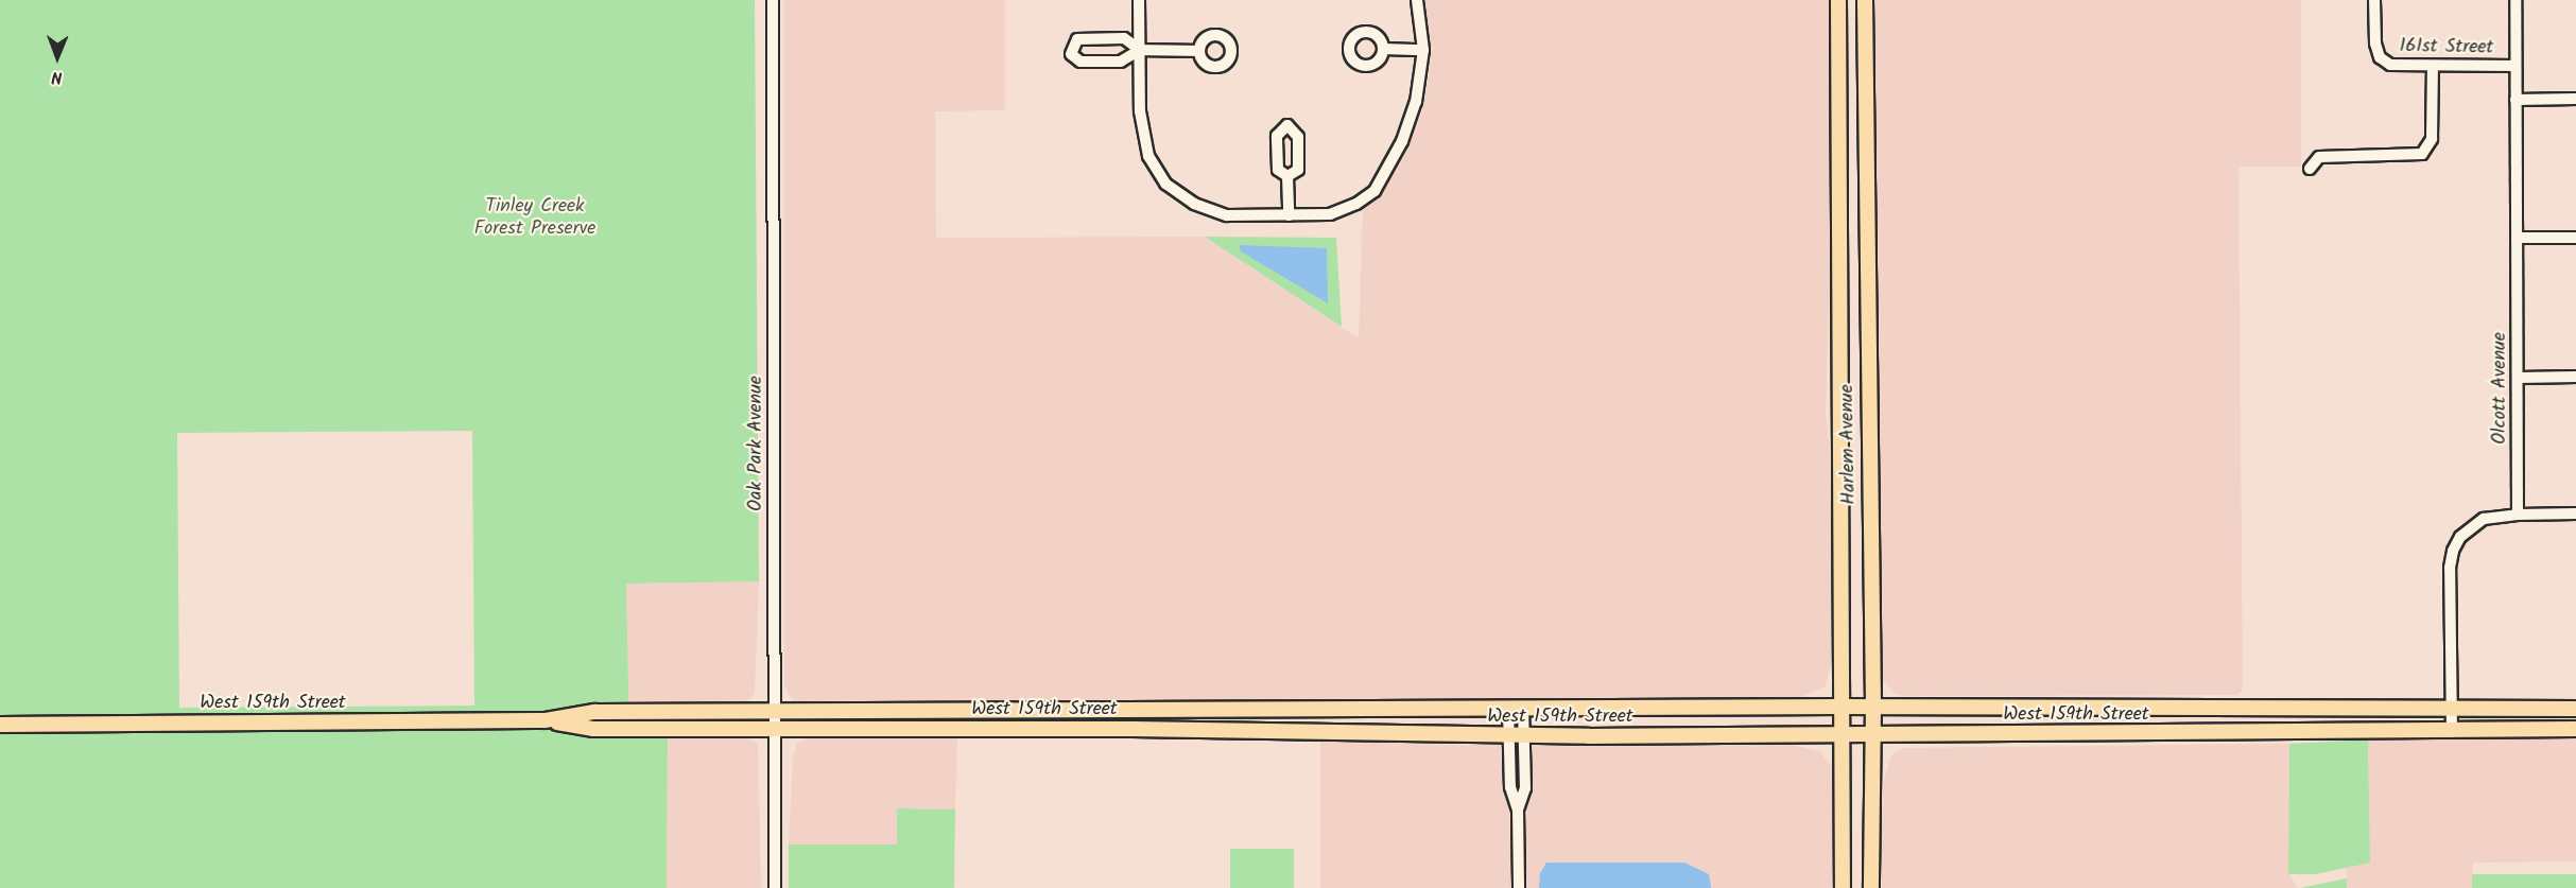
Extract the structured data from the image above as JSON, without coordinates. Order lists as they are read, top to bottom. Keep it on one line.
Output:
{"streets":{"main road":["Harlem Avenue","West 159th Street"],"street":["161st Street","Olcott Avenue","Oak Park Avenue"]},"crossings":[["161st Street","Olcott Avenue"],["Oak Park Avenue","West 159th Street"],["Harlem Avenue","West 159th Street"]],"parks":["Tinley Creek Forest Preserve"],"north":"bottom"}
